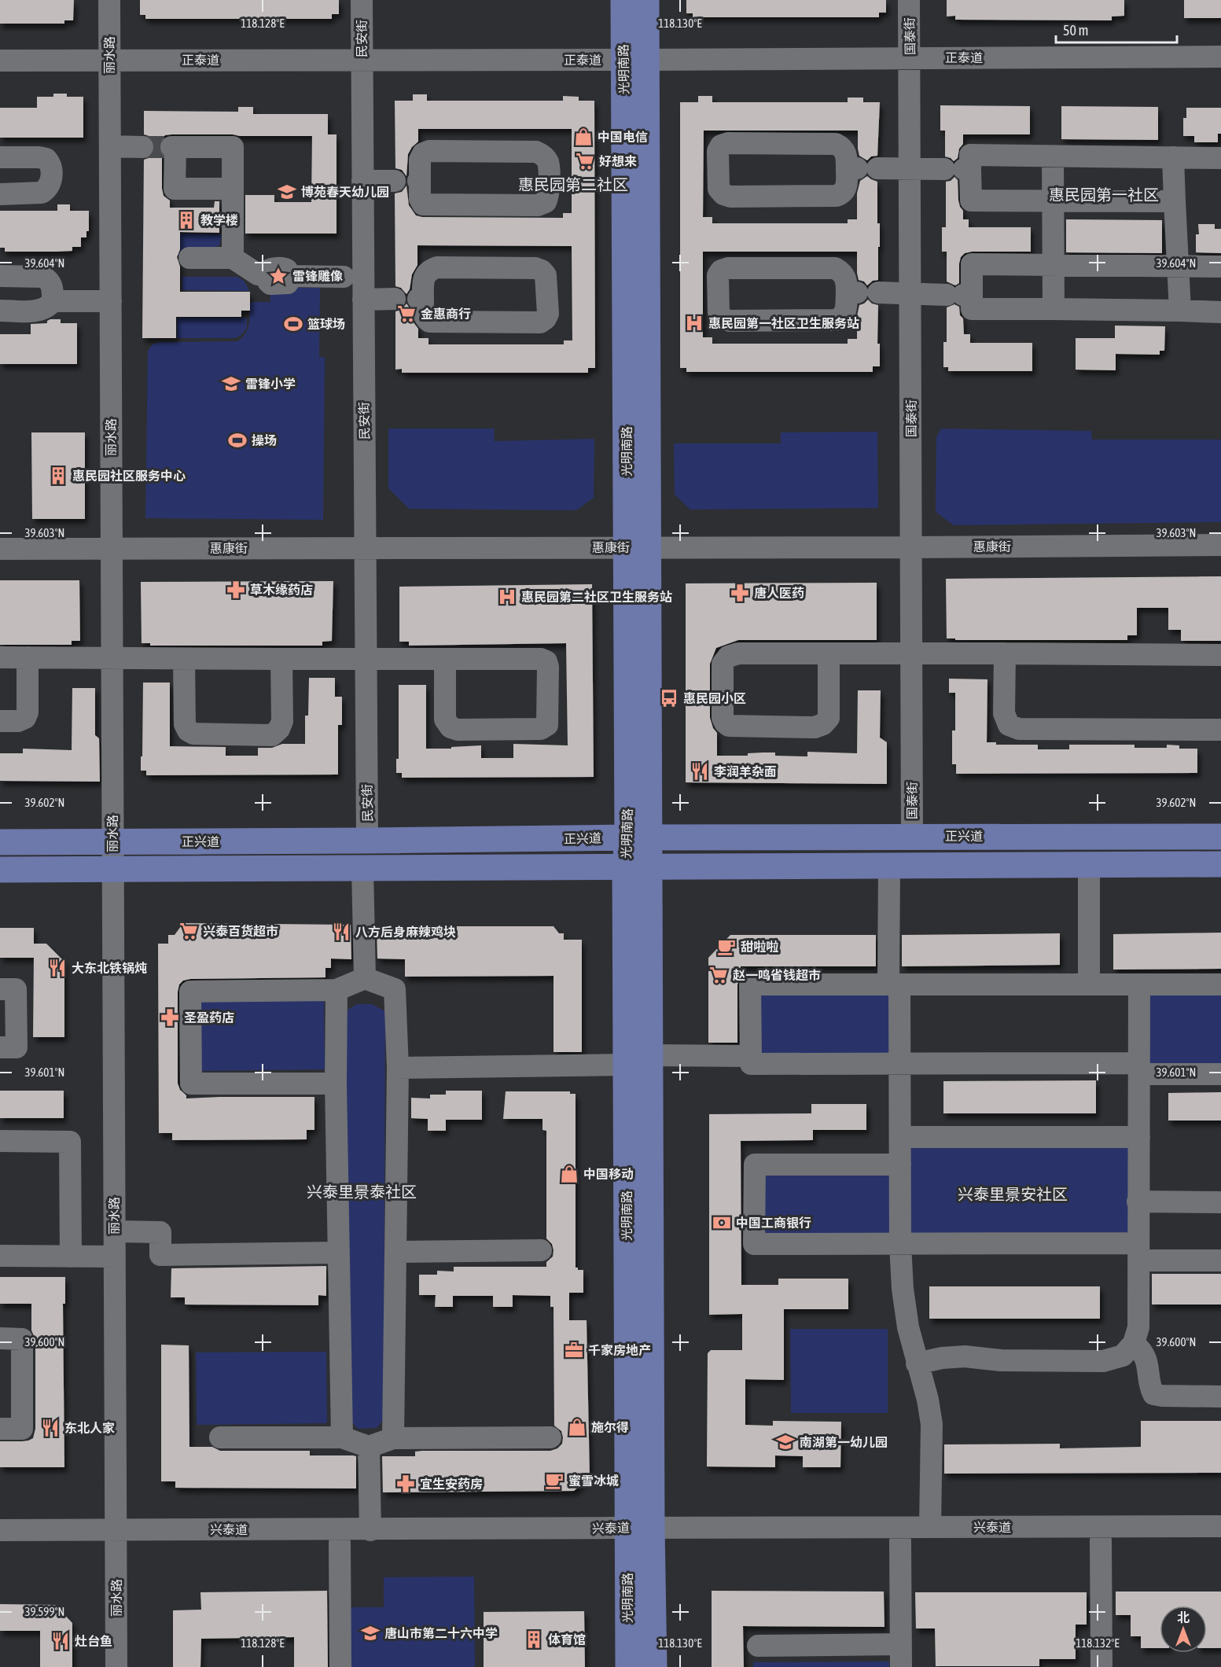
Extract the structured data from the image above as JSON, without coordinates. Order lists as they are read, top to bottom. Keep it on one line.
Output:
{"streets":{"main road":["光明南路","正兴道"],"street":["国泰街","民安街","丽水路","正泰道","惠康街","兴泰道"]},"crossings":[["国泰街","正泰道"],["国泰街","惠康街"],["国泰街","正兴道"],["民安街","正泰道"],["民安街","惠康街"],["民安街","正兴道"],["丽水路","正泰道"],["丽水路","惠康街"],["丽水路","正兴道"],["丽水路","兴泰道"],["正泰道","光明南路"],["光明南路","惠康街"],["光明南路","正兴道"],["光明南路","兴泰道"]],"districts":["惠民园第二社区","惠民园第一社区","兴泰里景泰社区","兴泰里景安社区"],"places":{"shop":["中国电信","中国移动","施尔得"],"supermarket":["好想来","金惠商行","兴泰百货超市","赵一鸣省钱超市"],"school or university":["博苑春天幼儿园","雷锋小学","南湖第一幼儿园","唐山市第二十六中学"],"building":["教学楼","惠民园社区服务中心","体育馆"],"place":["雷锋雕像"],"hospital":["惠民园第一社区卫生服务站","惠民园第二社区卫生服务站"],"sports":["篮球场","操场"],"pharmacy":["草木缘药店","唐人医药","圣盈药店","宜生安药房"],"bus stop":["惠民园小区"],"restaurant":["李润羊杂面","八方后身麻辣鸡块","大东北铁锅炖","东北人家","灶台鱼"],"cafe":["甜啦啦","蜜雪冰城"],"bank":["中国工商银行"],"office":["千家房地产"]},"scale_bar":"50 m","north":"top","coordinates":["118.128°E","118.130°E","39.604°N","39.603°N","39.602°N","39.601°N","39.600°N","39.599°N","118.132°E"]}
